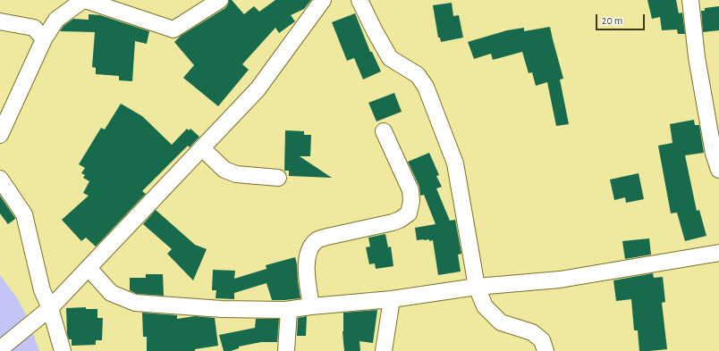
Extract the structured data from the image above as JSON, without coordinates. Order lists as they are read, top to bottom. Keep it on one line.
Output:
{"scale_bar":"20 m"}
